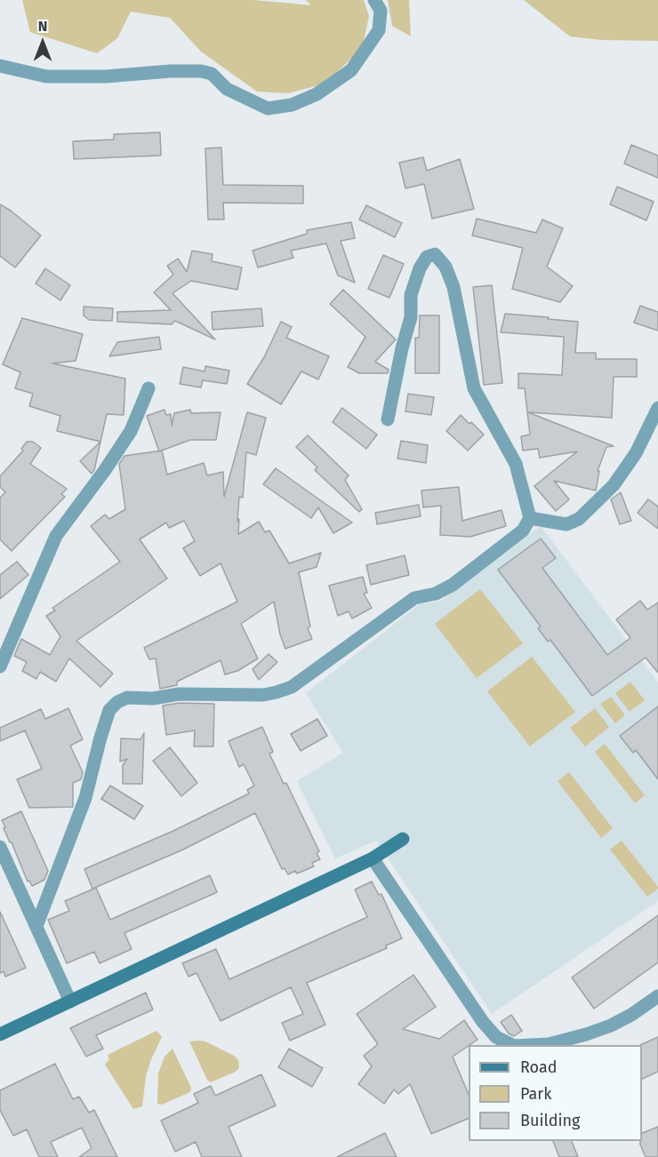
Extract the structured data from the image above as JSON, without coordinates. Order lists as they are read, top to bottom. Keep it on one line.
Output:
{"legend":["Road","Park","Building"],"north":"top"}
